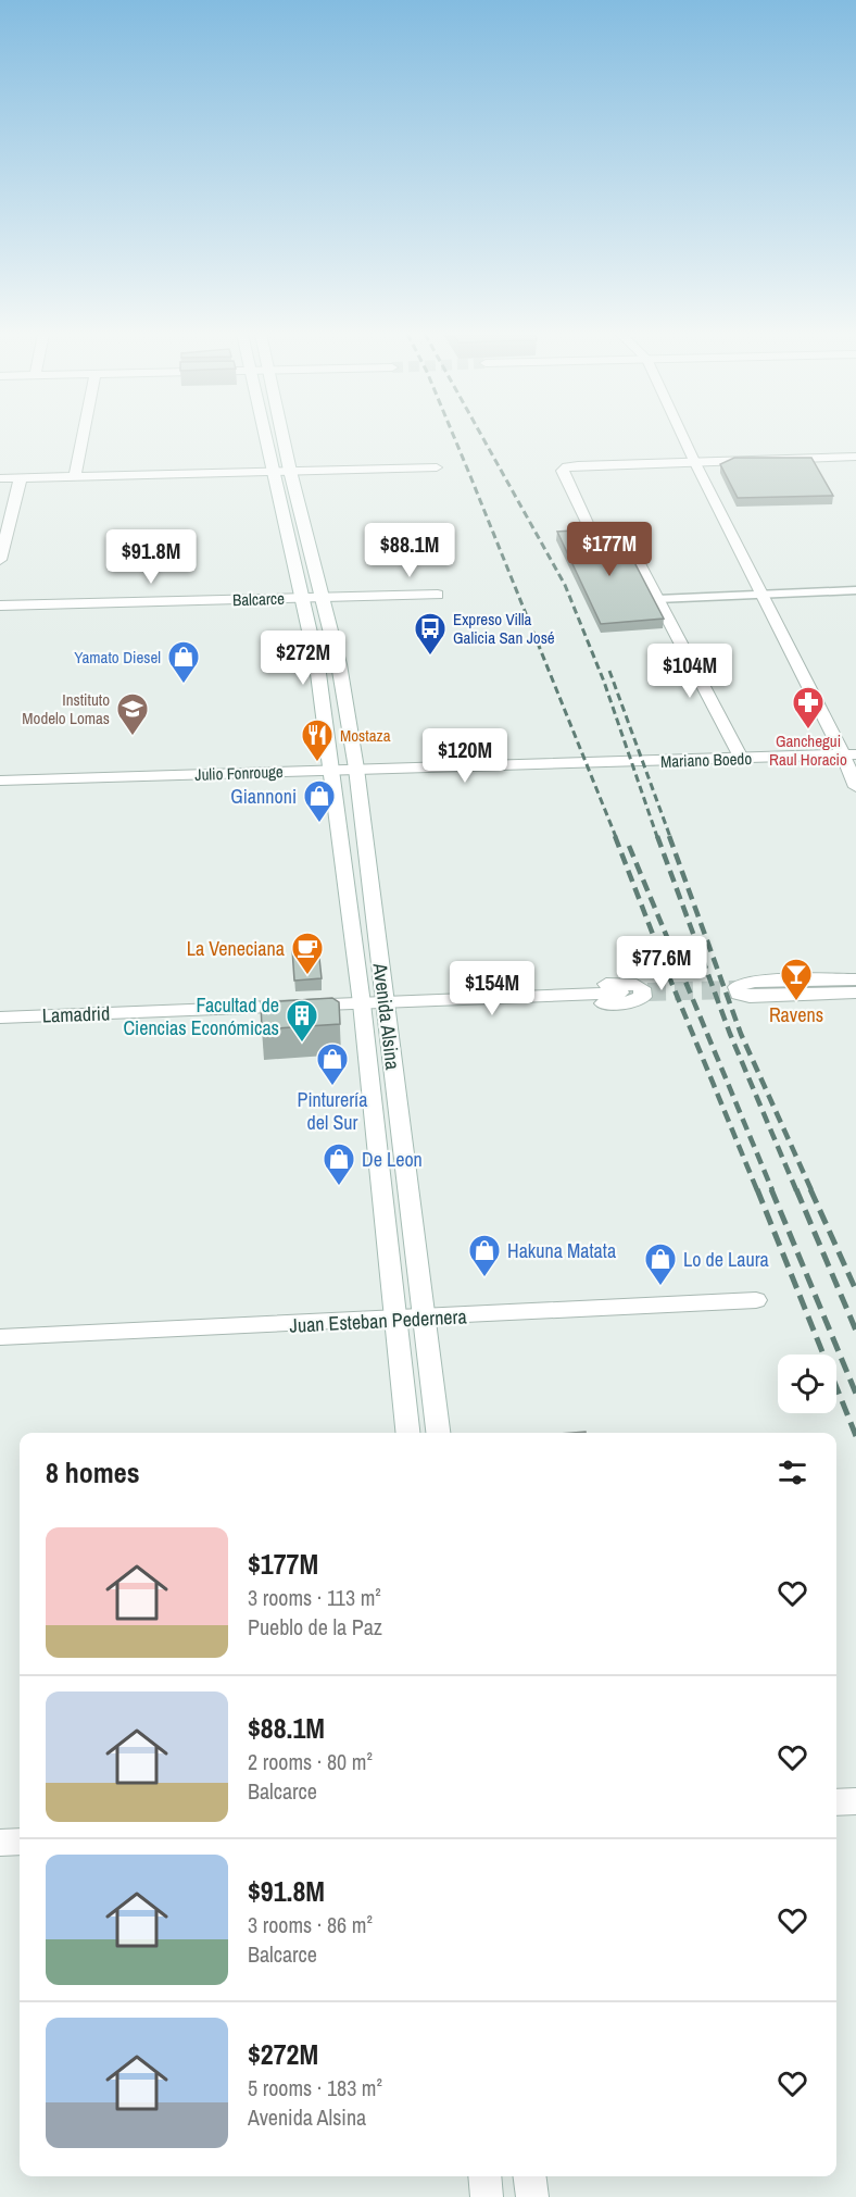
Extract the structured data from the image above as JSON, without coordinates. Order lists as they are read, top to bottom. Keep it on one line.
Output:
{"streets":{"street":["Balcarce","Mariano Boedo","Julio Fonrouge","Lamadrid","Avenida Alsina","Juan Esteban Pedernera"]},"crossings":[["Balcarce","Avenida Alsina"],["Mariano Boedo","Julio Fonrouge"],["Julio Fonrouge","Avenida Alsina"],["Lamadrid","Avenida Alsina"],["Avenida Alsina","Juan Esteban Pedernera"]],"places":{"bus stop":["Expreso Villa Galicia San José"],"shop":["Yamato Diesel","Giannoni","Pinturería del Sur","De Leon","Hakuna Matata","Lo de Laura"],"pharmacy":["Ganchegui Raul Horacio"],"school or university":["Instituto Modelo Lomas"],"restaurant":["Mostaza"],"cafe":["La Veneciana"],"bar":["Ravens"],"building":["Facultad de Ciencias Económicas"]},"page":{"price":["$177M","$88.1M","$91.8M","$272M","$104M","$120M","$77.6M","$154M"],"heading":"8 homes","list":[{"name":"$177M","note":"3 rooms · 113 m² · Pueblo de la Paz"},{"name":"$88.1M","note":"2 rooms · 80 m² · Balcarce"},{"name":"$91.8M","note":"3 rooms · 86 m² · Balcarce"},{"name":"$272M","note":"5 rooms · 183 m² · Avenida Alsina"}]}}
